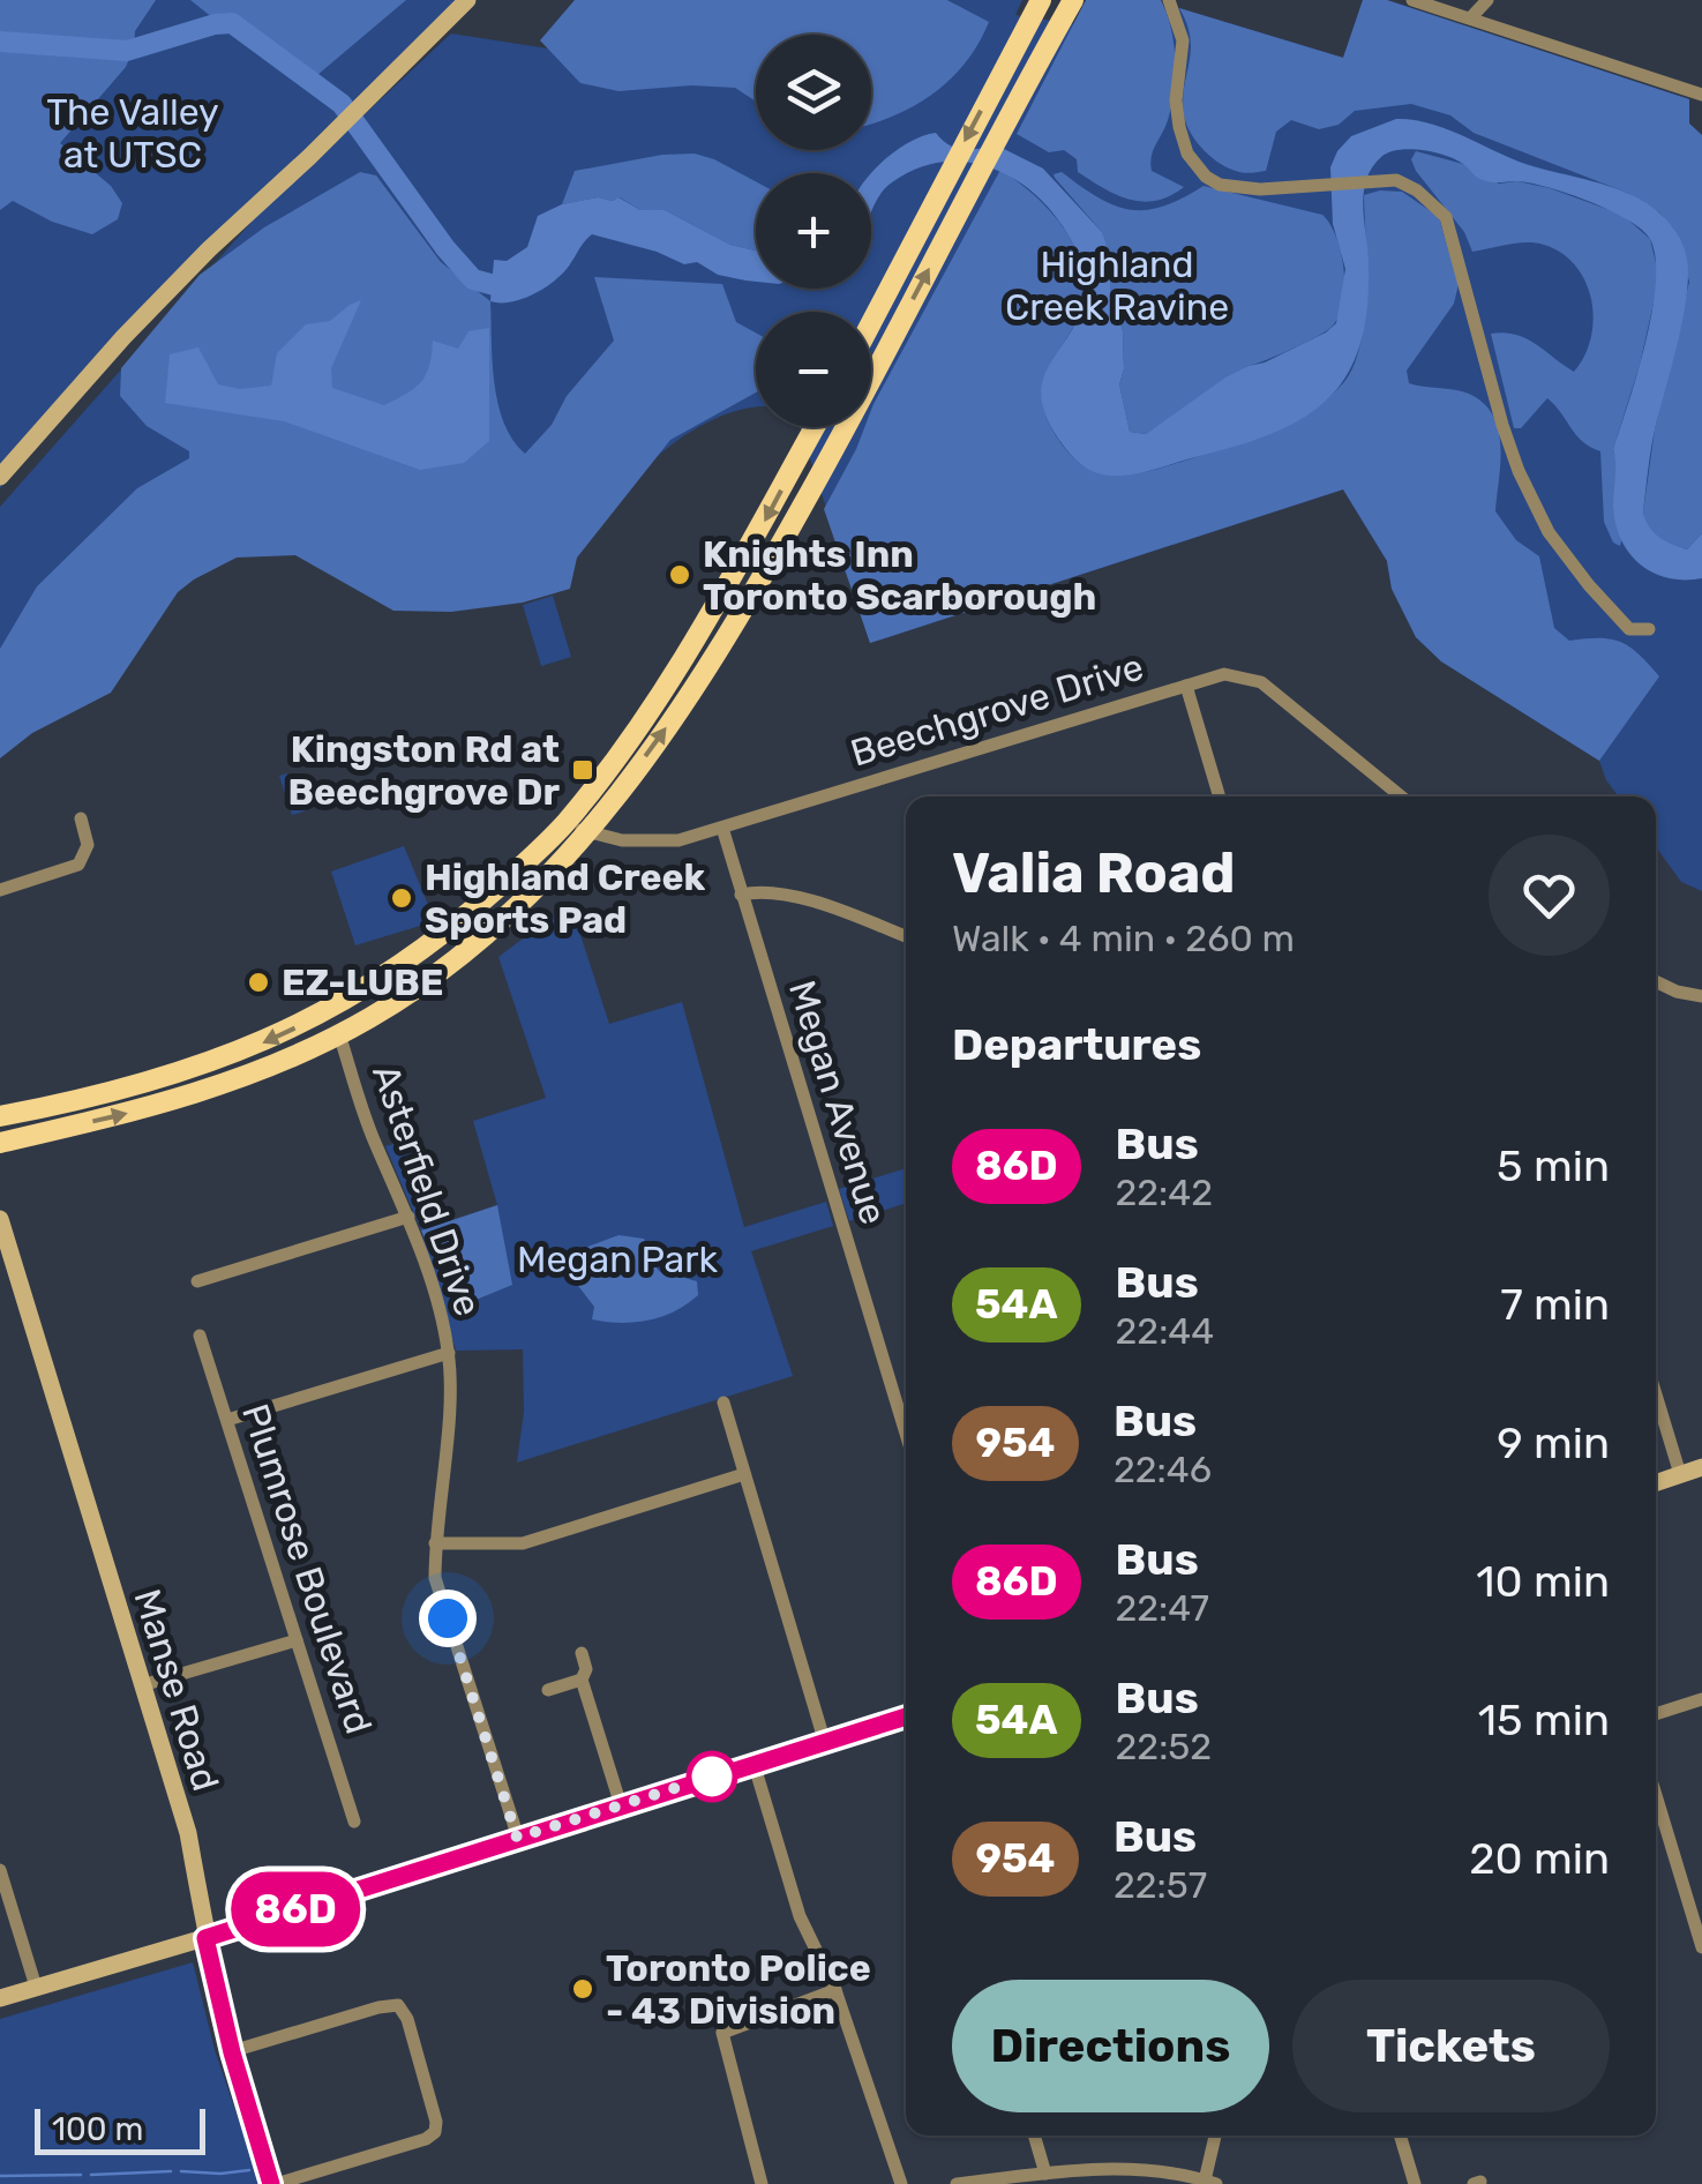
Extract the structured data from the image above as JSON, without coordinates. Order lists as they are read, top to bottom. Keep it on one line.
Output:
{"streets":{"street":["Beechgrove Drive","Megan Avenue","Asterfield Drive","Plumrose Boulevard","Manse Road"]},"crossings":[["Beechgrove Drive","Megan Avenue"]],"parks":["The Valley at UTSC","Highland Creek Ravine","Megan Park"],"places":{"other":["Knights Inn Toronto Scarborough","Highland Creek Sports Pad","EZ-LUBE","Toronto Police - 43 Division"],"transit":["Kingston Rd at Beechgrove Dr"]},"lines":["bus line 86D"],"scale_bar":"100 m","page":{"on_map":"86D","map_buttons":["+","−"],"heading":[["Valia Road","Walk · 4 min · 260 m"],"Departures"],"list":[{"mark":"86D","name":"Bus","note":"22:42","value":"5 min"},{"mark":"54A","name":"Bus","note":"22:44","value":"7 min"},{"mark":"954","name":"Bus","note":"22:46","value":"9 min"},{"mark":"86D","name":"Bus","note":"22:47","value":"10 min"},{"mark":"54A","name":"Bus","note":"22:52","value":"15 min"},{"mark":"954","name":"Bus","note":"22:57","value":"20 min"}],"buttons":["Directions","Tickets"],"scale":"100 m"}}
